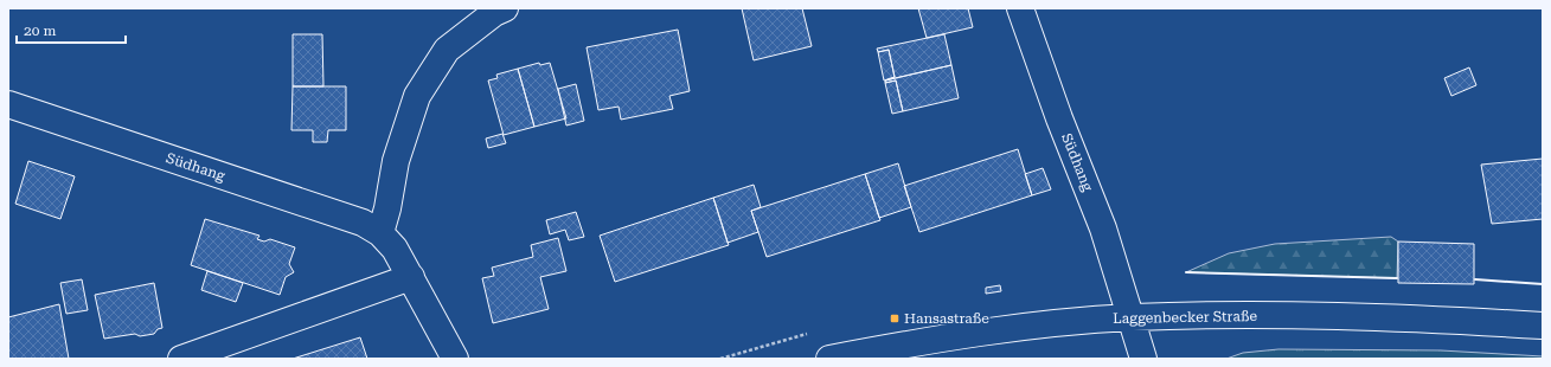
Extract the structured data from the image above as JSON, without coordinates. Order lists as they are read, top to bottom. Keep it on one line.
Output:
{"streets":{"street":["Südhang","Laggenbecker Straße"]},"crossings":[["Südhang","Laggenbecker Straße"]],"places":{"transit":["Hansastraße"]},"scale_bar":"20 m"}
